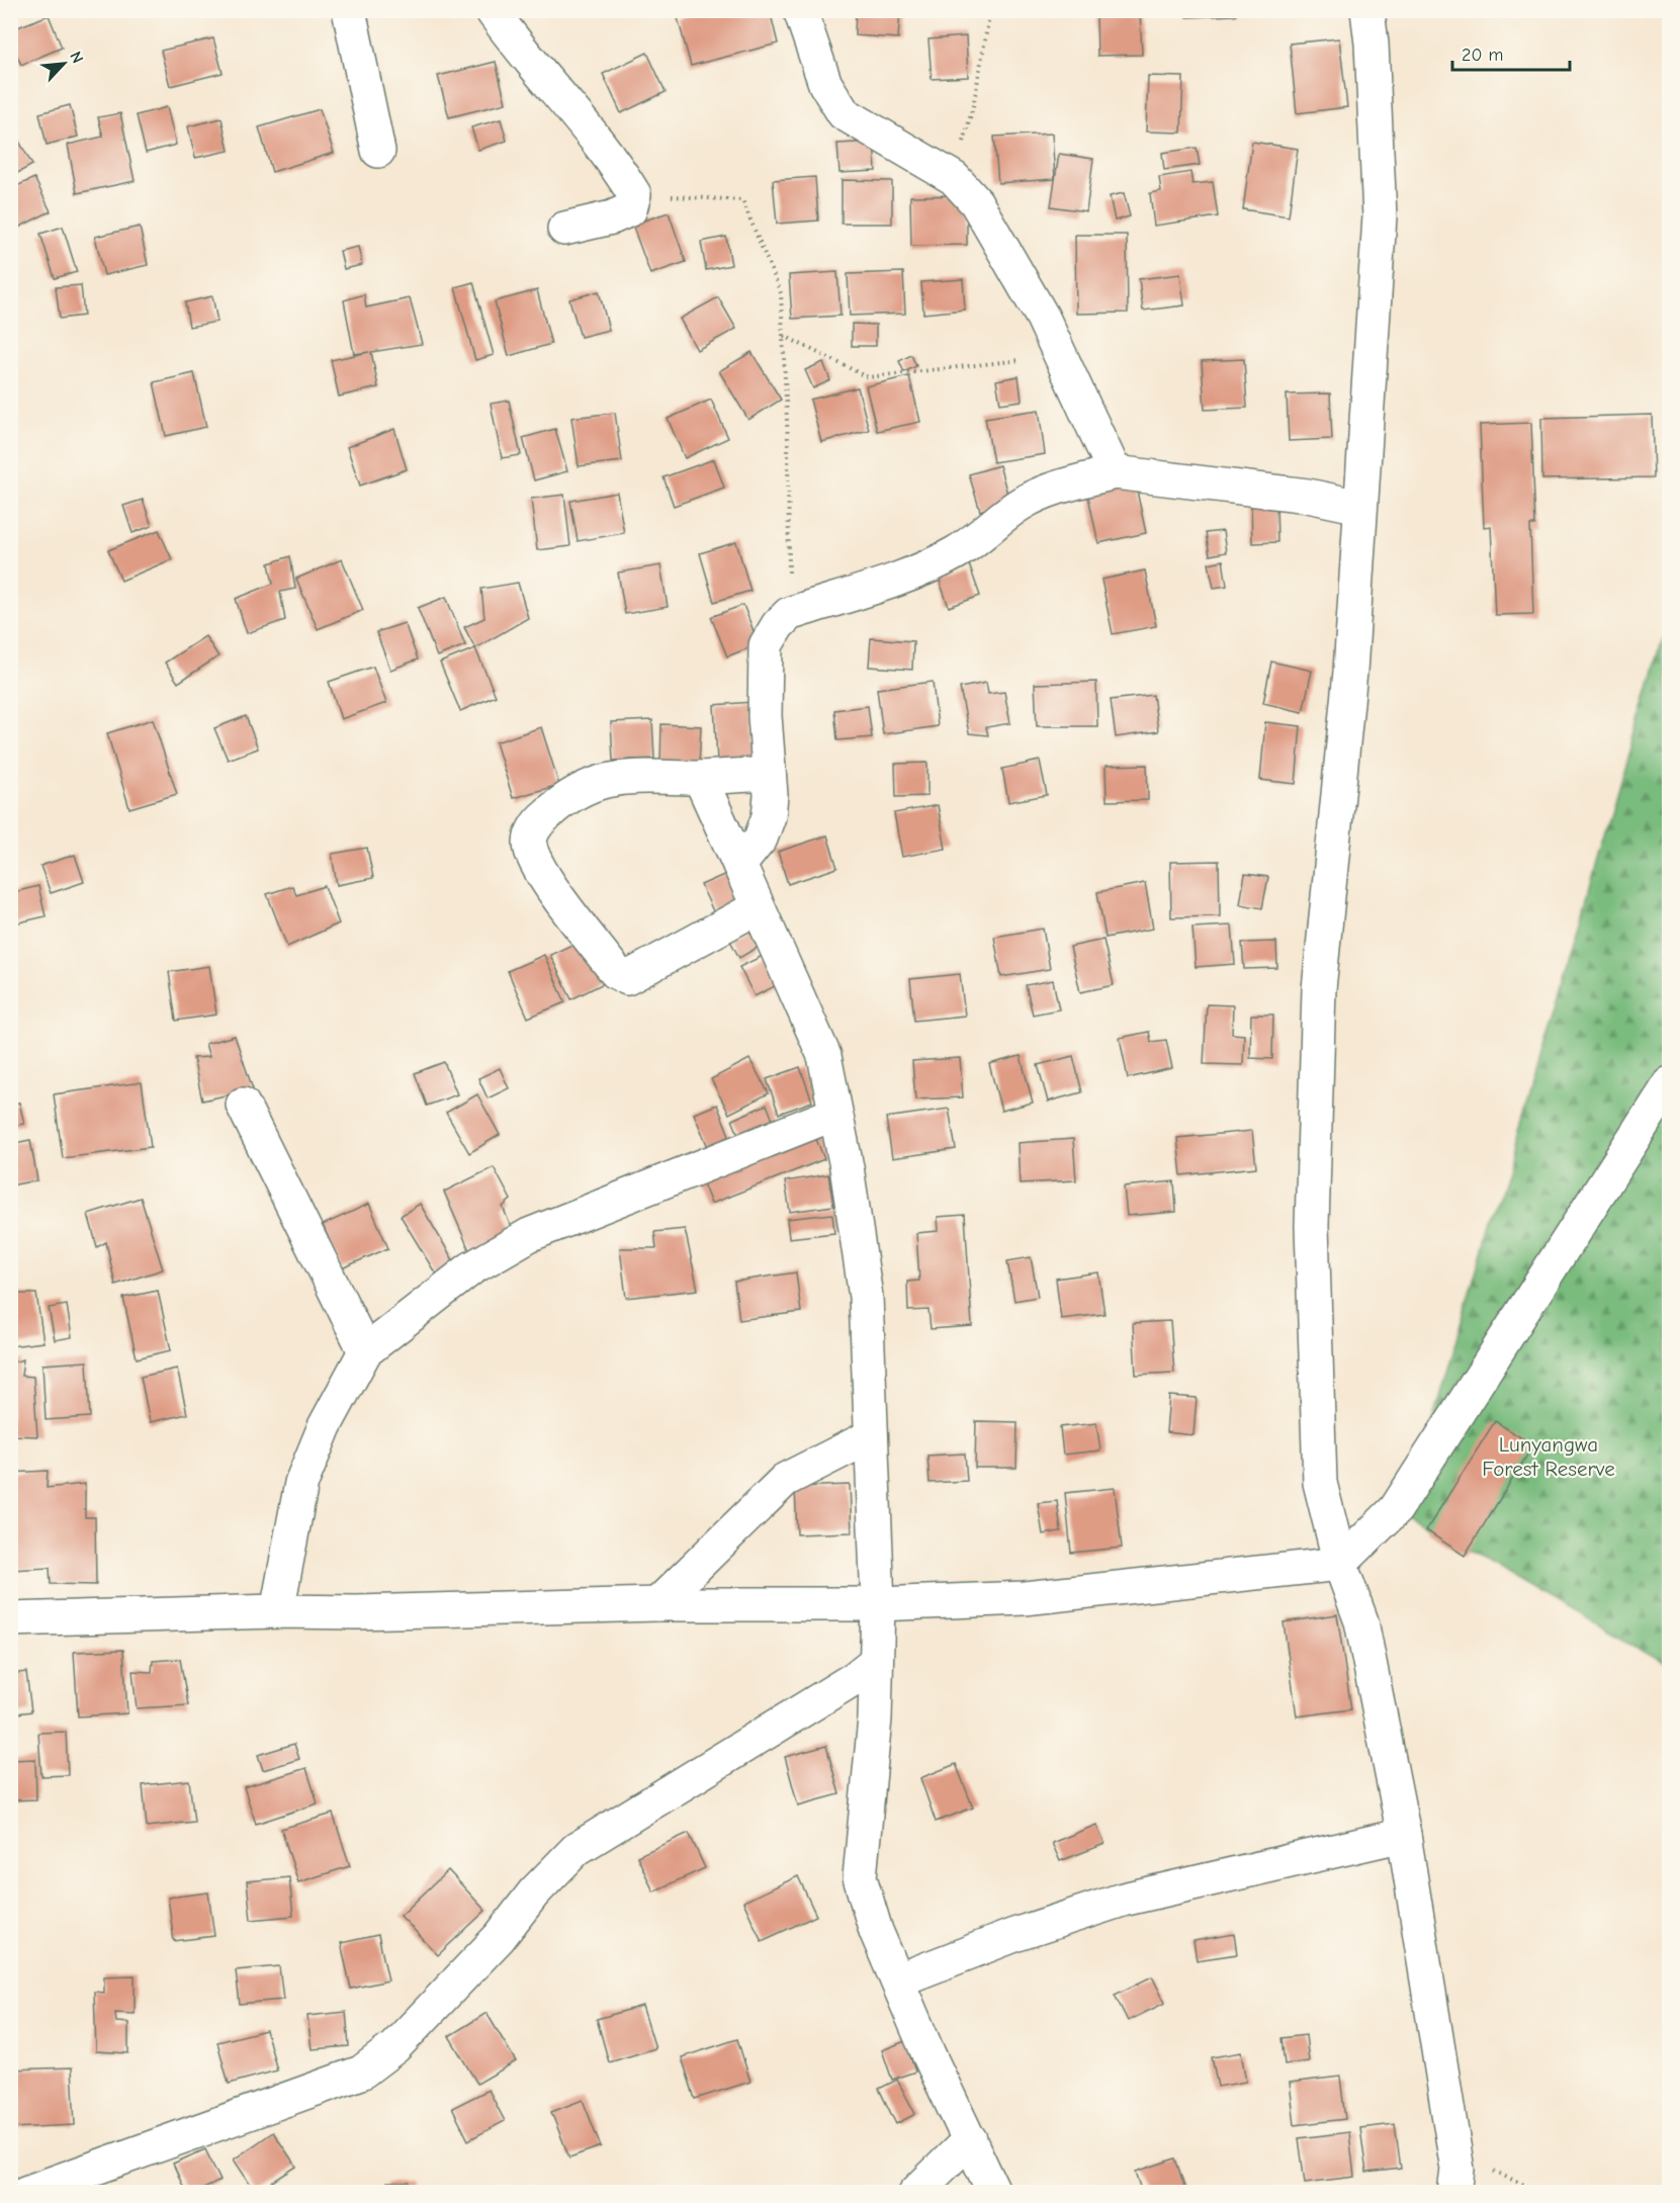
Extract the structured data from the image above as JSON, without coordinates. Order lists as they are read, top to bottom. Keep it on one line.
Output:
{"parks":["Lunyangwa Forest Reserve"],"scale_bar":"20 m","north":"top right"}
